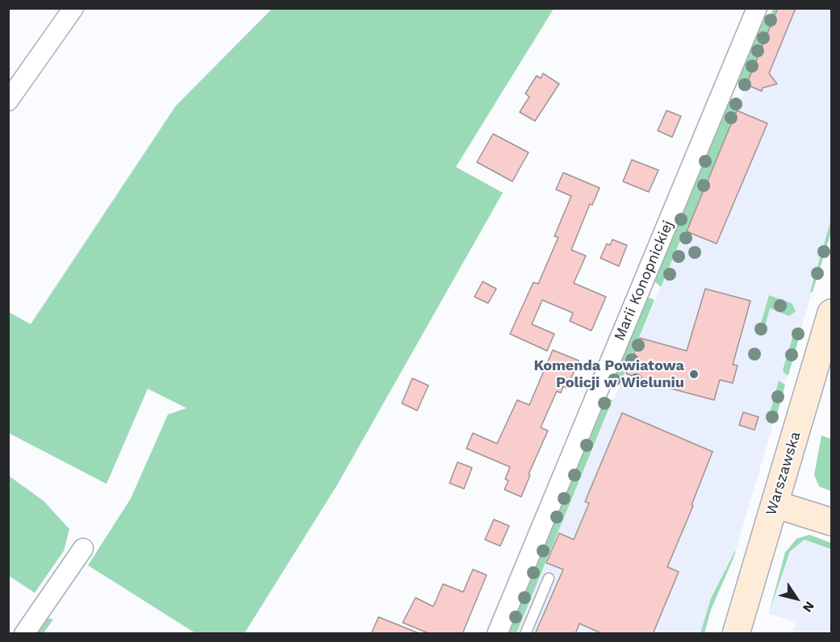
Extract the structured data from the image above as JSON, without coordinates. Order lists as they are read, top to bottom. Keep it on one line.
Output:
{"streets":{"main road":["Warszawska"],"street":["Marii Konopnickiej"]},"places":["Komenda Powiatowa Policji w Wieluniu"],"north":"bottom right"}
